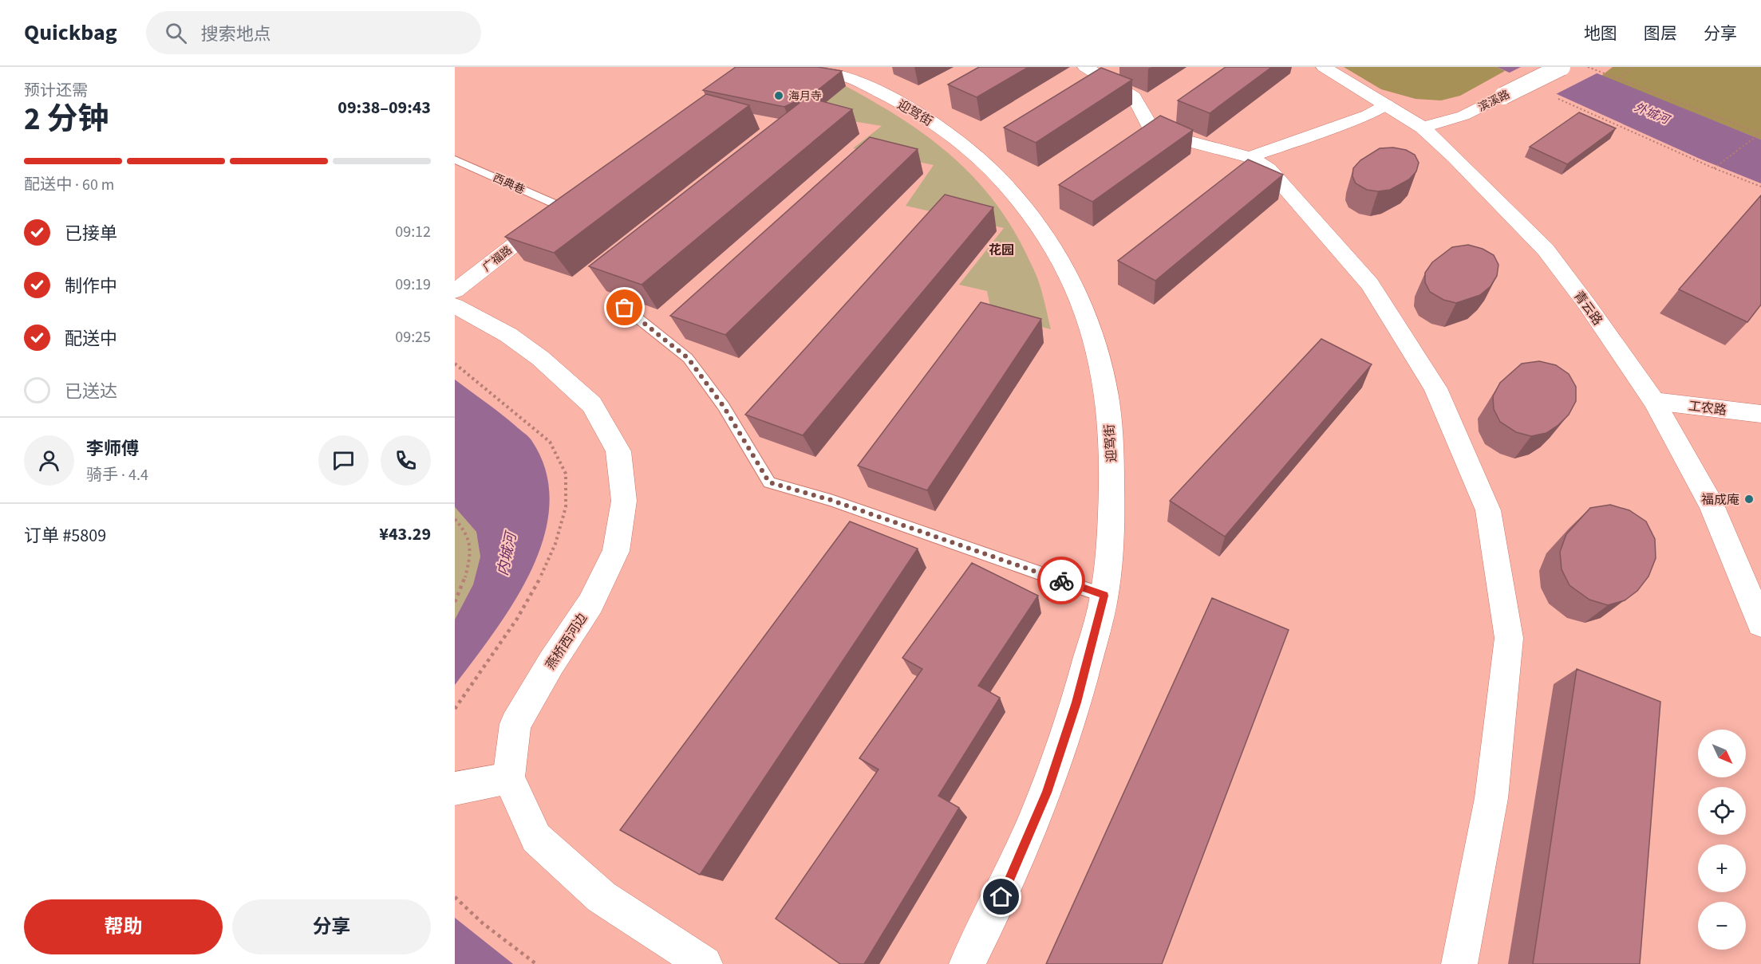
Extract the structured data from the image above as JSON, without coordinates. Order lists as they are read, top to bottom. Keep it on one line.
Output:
{"streets":{"street":["滨溪路","迎驾街","广福路","青云路","工农路","燕桥西河边"],"lane":["西典巷"]},"crossings":[["滨溪路","青云路"],["西典巷","广福路"],["青云路","工农路"]],"districts":["花园"],"water":["外城河","内城河"],"places":["海月寺","福成庵"],"north":"bottom right","page":{"header":"Quickbag","search":"搜索地点","nav":["地图","图层","分享"],"heading":["2 分钟","预计还需","09:38–09:43"],"panel":["李师傅","骑手 · 4.4","订单 #5809","¥43.29"],"bar":"配送中 · 60 m","list":[["已接单","09:12"],["制作中","09:19"],["配送中","09:25"],"已送达"],"map_buttons":["+","−"],"buttons":["帮助","分享"]}}
